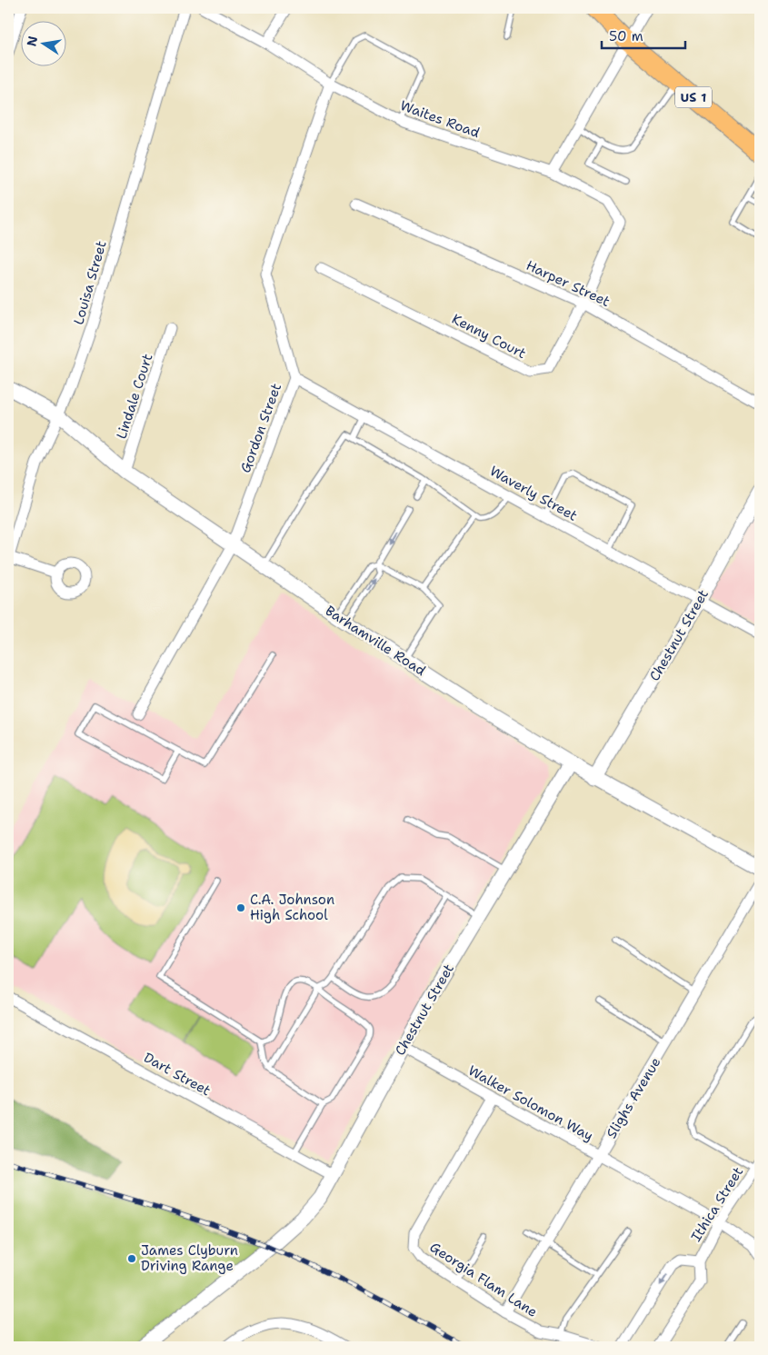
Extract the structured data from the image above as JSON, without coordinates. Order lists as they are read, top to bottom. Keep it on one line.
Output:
{"streets":{"main road":["US 1"],"street":["Waites Road","Louisa Street","Harper Street","Kenny Court","Lindale Court","Gordon Street","Waverly Street","Chestnut Street","Barhamville Road","Dart Street","Slighs Avenue","Walker Solomon Way","Ithica Street","Georgia Flam Lane"]},"crossings":[["Waites Road","Kenny Court"],["Waites Road","Gordon Street"],["Louisa Street","Barhamville Road"],["Harper Street","Kenny Court"],["Lindale Court","Barhamville Road"],["Gordon Street","Waverly Street"],["Gordon Street","Barhamville Road"],["Waverly Street","Chestnut Street"],["Chestnut Street","Barhamville Road"],["Chestnut Street","Dart Street"],["Chestnut Street","Walker Solomon Way"],["Slighs Avenue","Walker Solomon Way"],["Slighs Avenue","Georgia Flam Lane"],["Walker Solomon Way","Ithica Street"],["Walker Solomon Way","Georgia Flam Lane"]],"places":["C.A. Johnson High School","James Clyburn Driving Range"],"scale_bar":"50 m","north":"left"}
